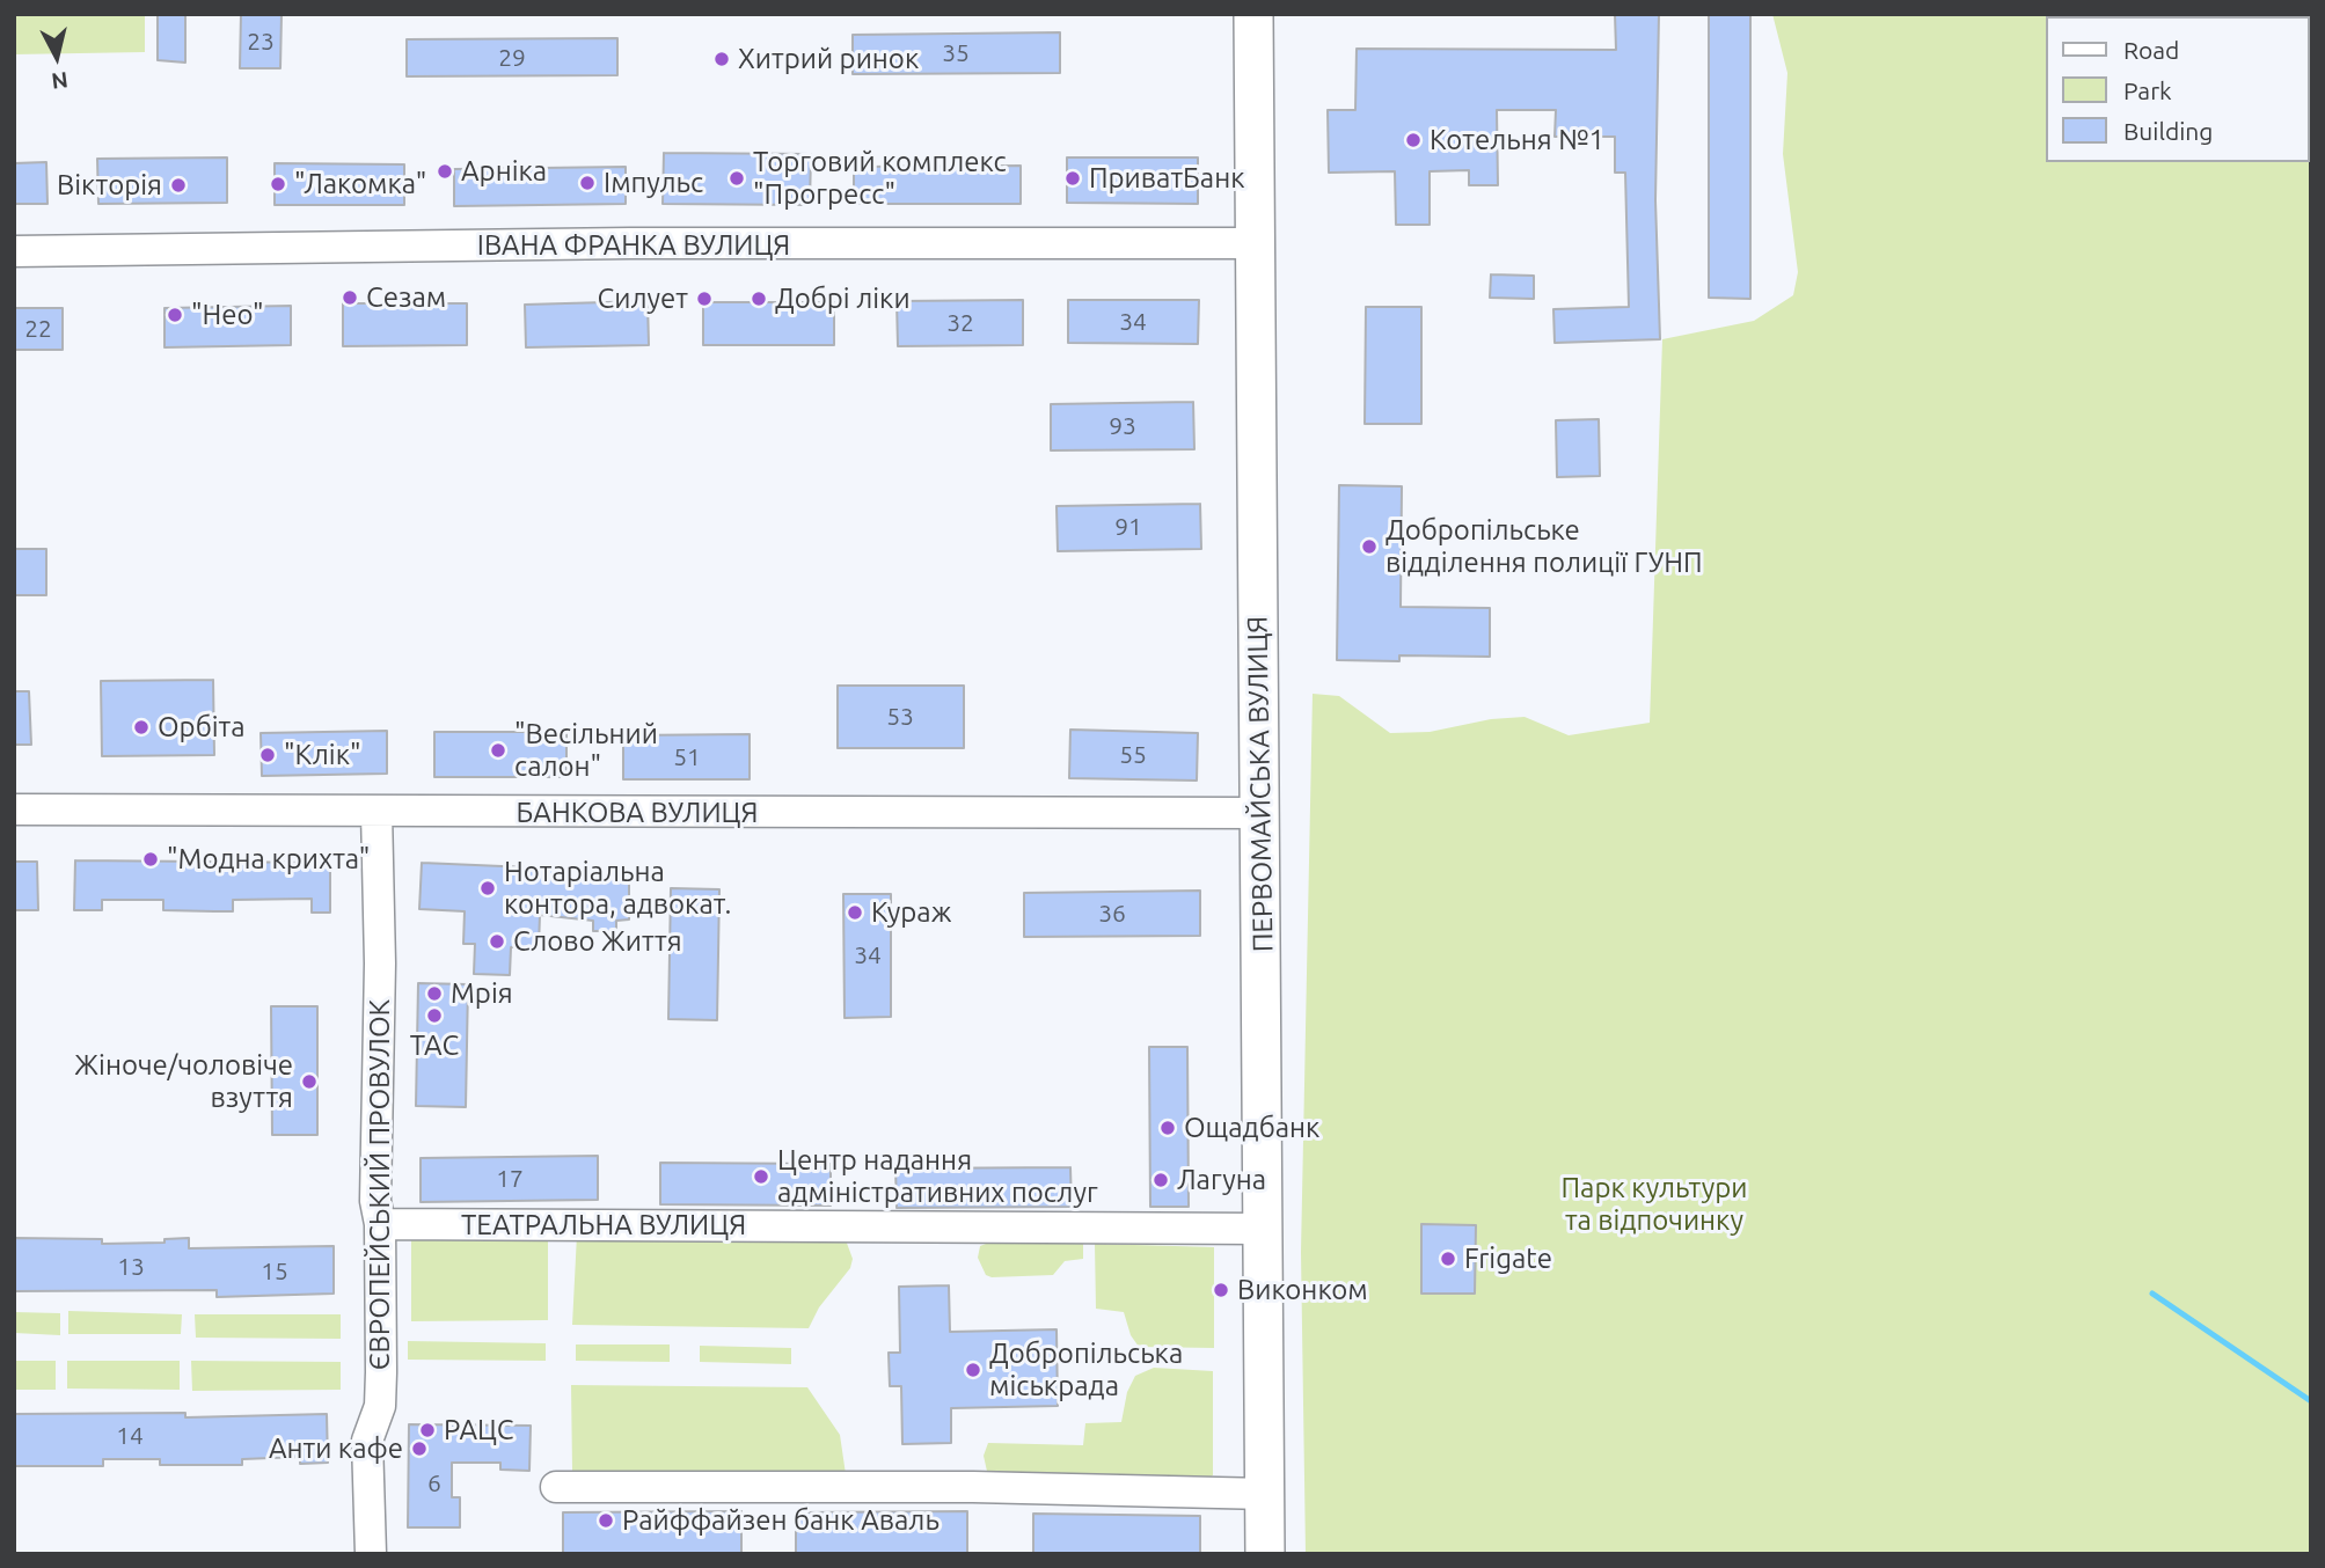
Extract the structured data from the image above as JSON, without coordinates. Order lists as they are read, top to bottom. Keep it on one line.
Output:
{"streets":{"main road":["ПЕРВОМАЙСЬКА ВУЛИЦЯ"],"street":["ІВАНА ФРАНКА ВУЛИЦЯ","БАНКОВА ВУЛИЦЯ","ЄВРОПЕЙСЬКИЙ ПРОВУЛОК","ТЕАТРАЛЬНА ВУЛИЦЯ"]},"crossings":[["ІВАНА ФРАНКА ВУЛИЦЯ","ПЕРВОМАЙСЬКА ВУЛИЦЯ"],["ПЕРВОМАЙСЬКА ВУЛИЦЯ","БАНКОВА ВУЛИЦЯ"],["ПЕРВОМАЙСЬКА ВУЛИЦЯ","ТЕАТРАЛЬНА ВУЛИЦЯ"],["БАНКОВА ВУЛИЦЯ","ЄВРОПЕЙСЬКИЙ ПРОВУЛОК"],["ЄВРОПЕЙСЬКИЙ ПРОВУЛОК","ТЕАТРАЛЬНА ВУЛИЦЯ"]],"parks":["Парк культури та відпочинку"],"places":["Хитрий ринок","Котельня №1","Арніка","Торговий комплекс \"Прогресс\"","ПриватБанк","Імпульс","\"Лакомка\"","Вікторія","Сезам","Силует","Добрі ліки","\"Нео\"","Добропільське відділення полиції ГУНП","Орбіта","\"Весільний салон\"","\"Клік\"","\"Модна крихта\"","Нотаріальна контора, адвокат.","Кураж","Слово Життя","Мрія","ТАС","Жіноче/чоловіче взуття","Ощадбанк","Центр надання адміністративних послуг","Лагуна","Frigate","Виконком","Добропільська міськрада","РАЦС","Анти кафе","Райффайзен банк Аваль"],"house_numbers":["23","35","29","34","32","22","93","91","53","55","51","36","34","17","13","15","14","6"],"legend":["Road","Park","Building"],"north":"bottom"}
